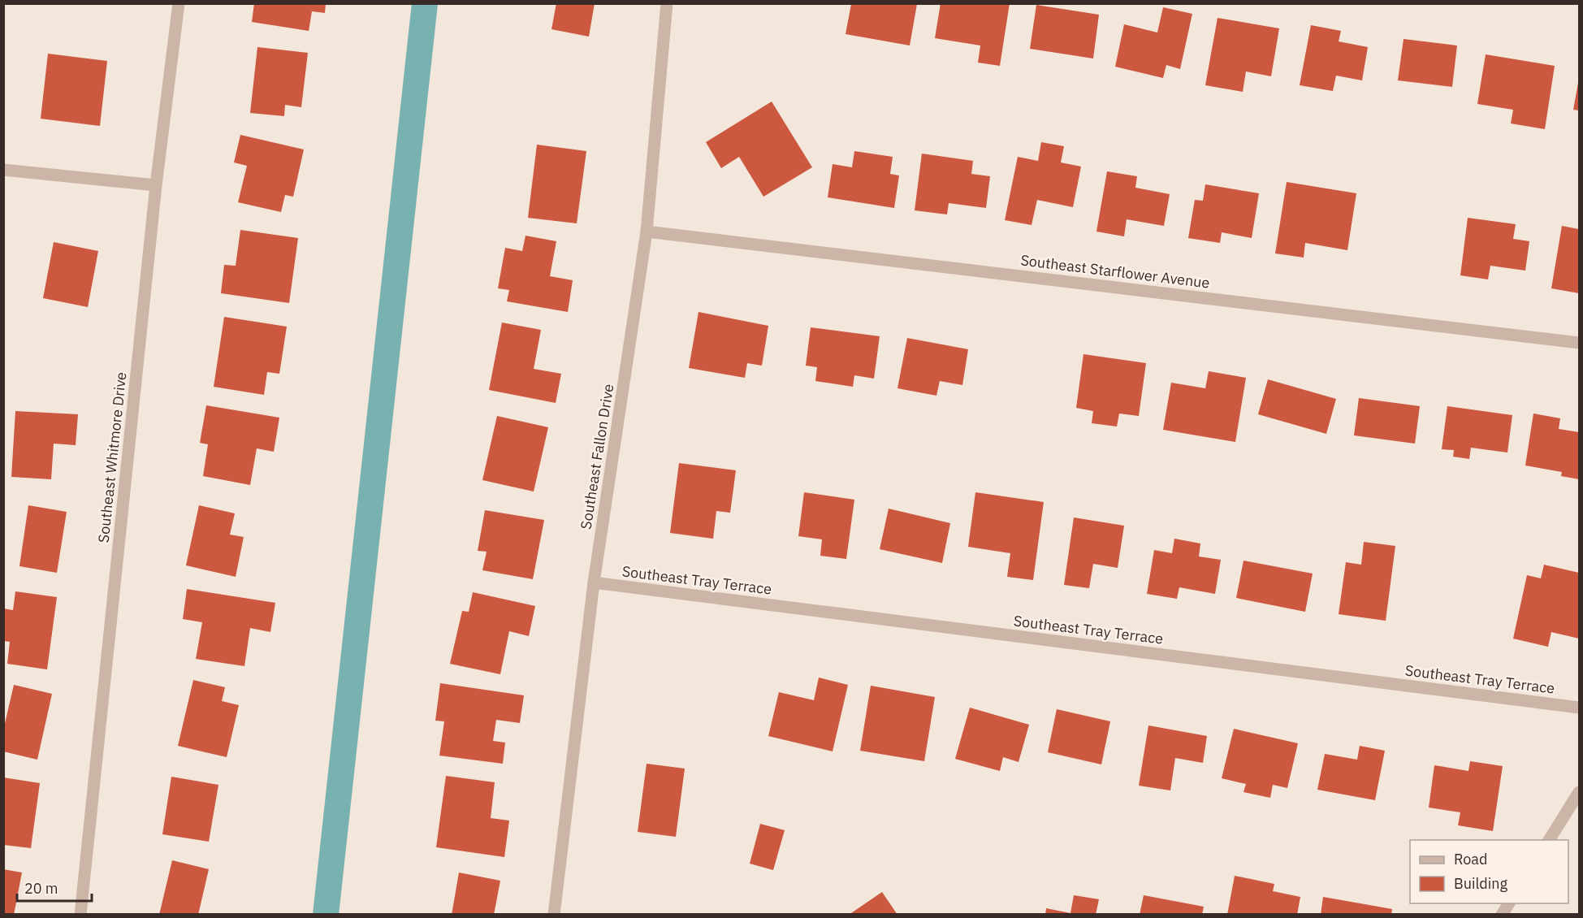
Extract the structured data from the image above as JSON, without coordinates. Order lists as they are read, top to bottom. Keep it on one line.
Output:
{"streets":{"street":["Southeast Starflower Avenue","Southeast Fallon Drive","Southeast Whitmore Drive","Southeast Tray Terrace"]},"crossings":[["Southeast Starflower Avenue","Southeast Fallon Drive"],["Southeast Fallon Drive","Southeast Tray Terrace"]],"legend":["Road","Building"],"scale_bar":"20 m"}
